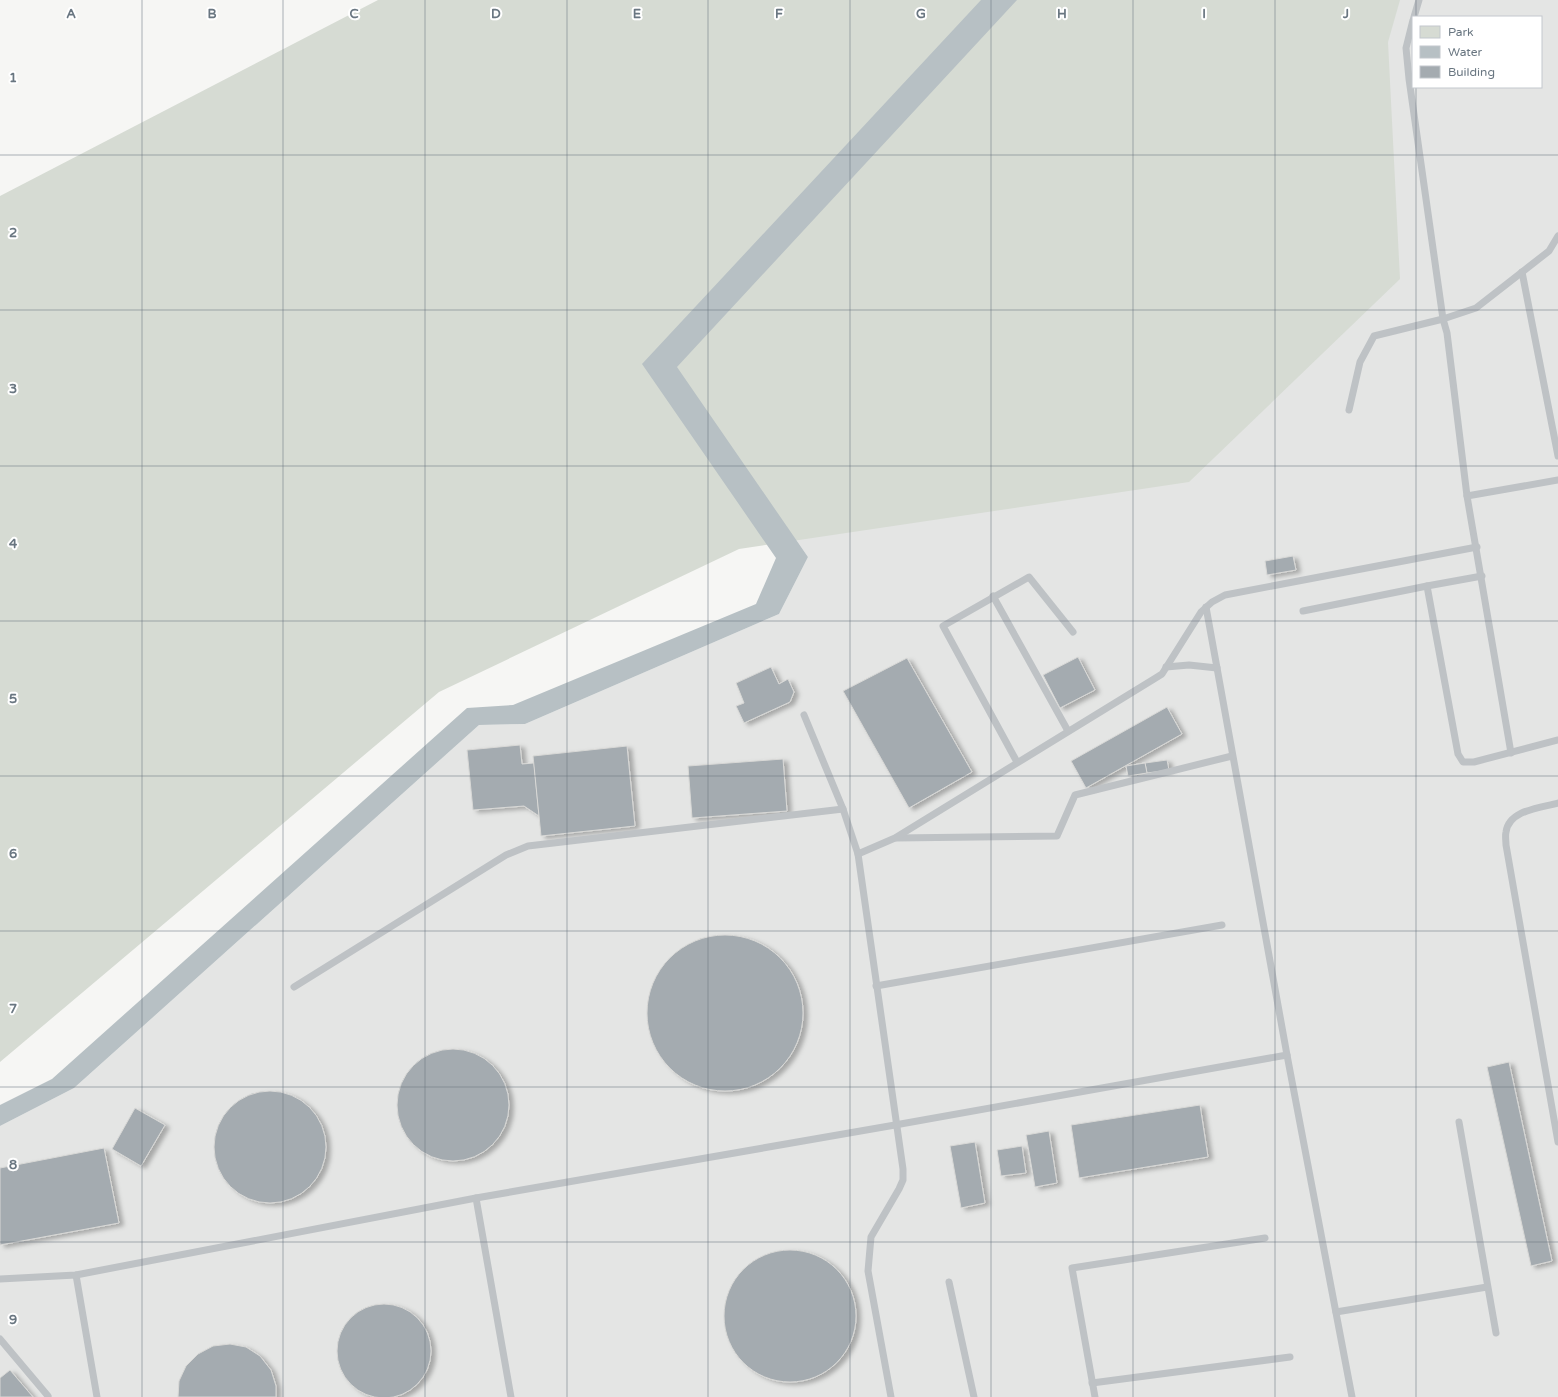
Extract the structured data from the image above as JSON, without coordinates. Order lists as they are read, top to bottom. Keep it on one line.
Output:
{"legend":["Park","Water","Building"],"grid":{"columns":["A","B","C","D","E","F","G","H","I","J"],"rows":["1","2","3","4","5","6","7","8","9"]}}
